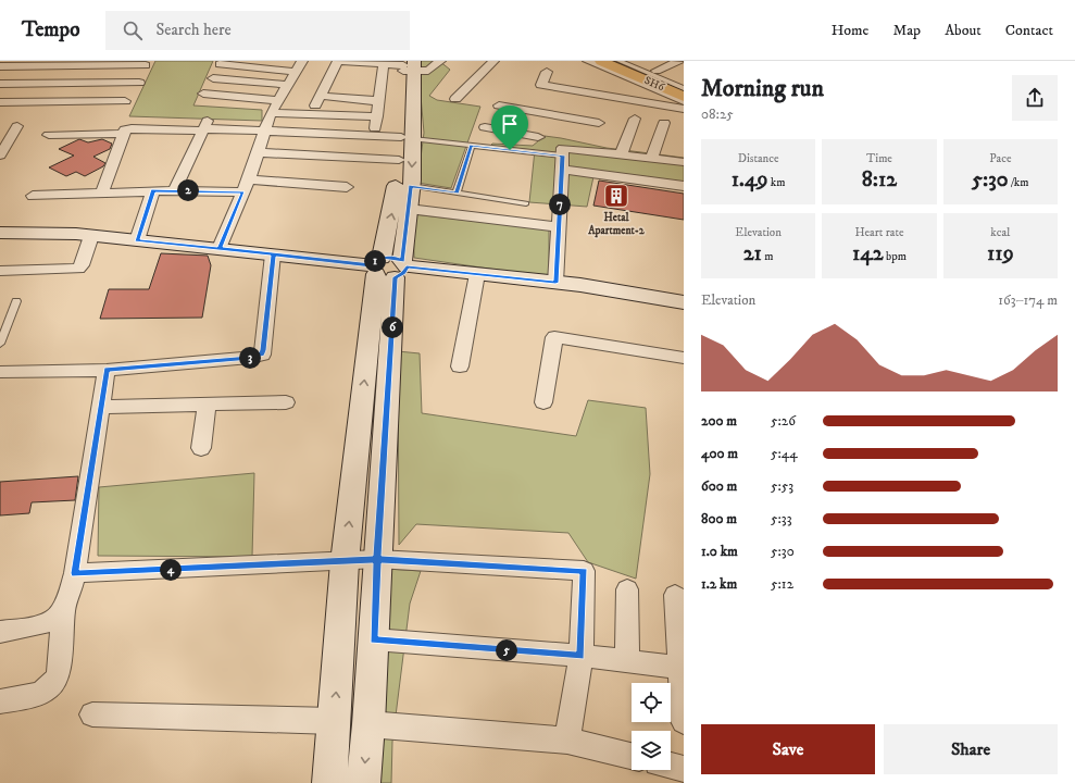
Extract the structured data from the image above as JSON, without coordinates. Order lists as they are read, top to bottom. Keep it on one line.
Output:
{"streets":{"main road":["SH6"]},"places":{"building":["Hetal Apartment-2"]},"page":{"header":"Tempo","search":"Search here","nav":["Home","Map","About","Contact"],"heading":["Morning run","08:25"],"stats":[["Distance","1.49 km"],["Time","8:12"],["Pace","5:30 /km"],["Elevation","21 m"],["Heart rate","142 bpm"],["kcal","119"]],"pins":["2","7","1","6","3","4","5"],"chart":["Elevation","163–174 m"],"list":[{"name":"200 m","note":"5:26"},{"name":"400 m","note":"5:44"},{"name":"600 m","note":"5:53"},{"name":"800 m","note":"5:33"},{"name":"1.0 km","note":"5:30"},{"name":"1.2 km","note":"5:12"}],"buttons":["Save","Share"]}}
